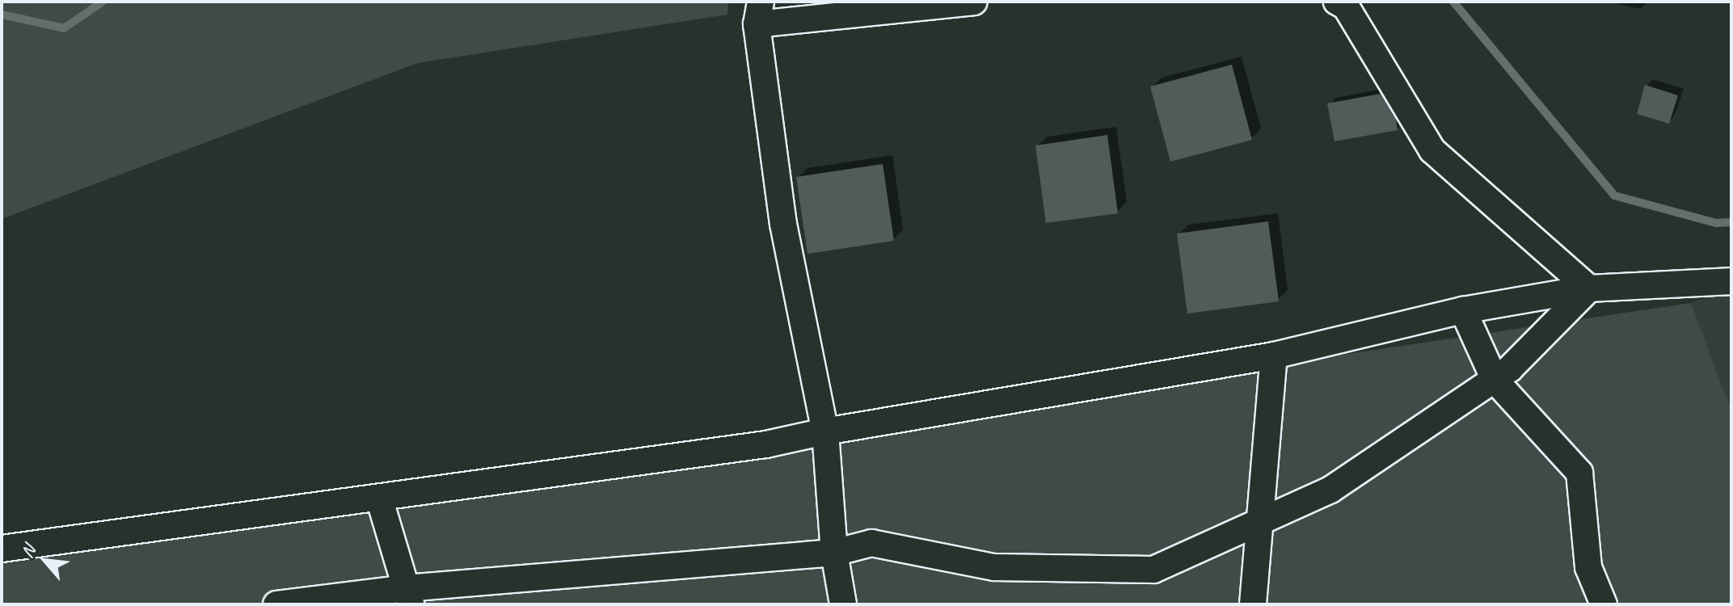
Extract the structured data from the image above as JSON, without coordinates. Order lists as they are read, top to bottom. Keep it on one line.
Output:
{"north":"top left"}
